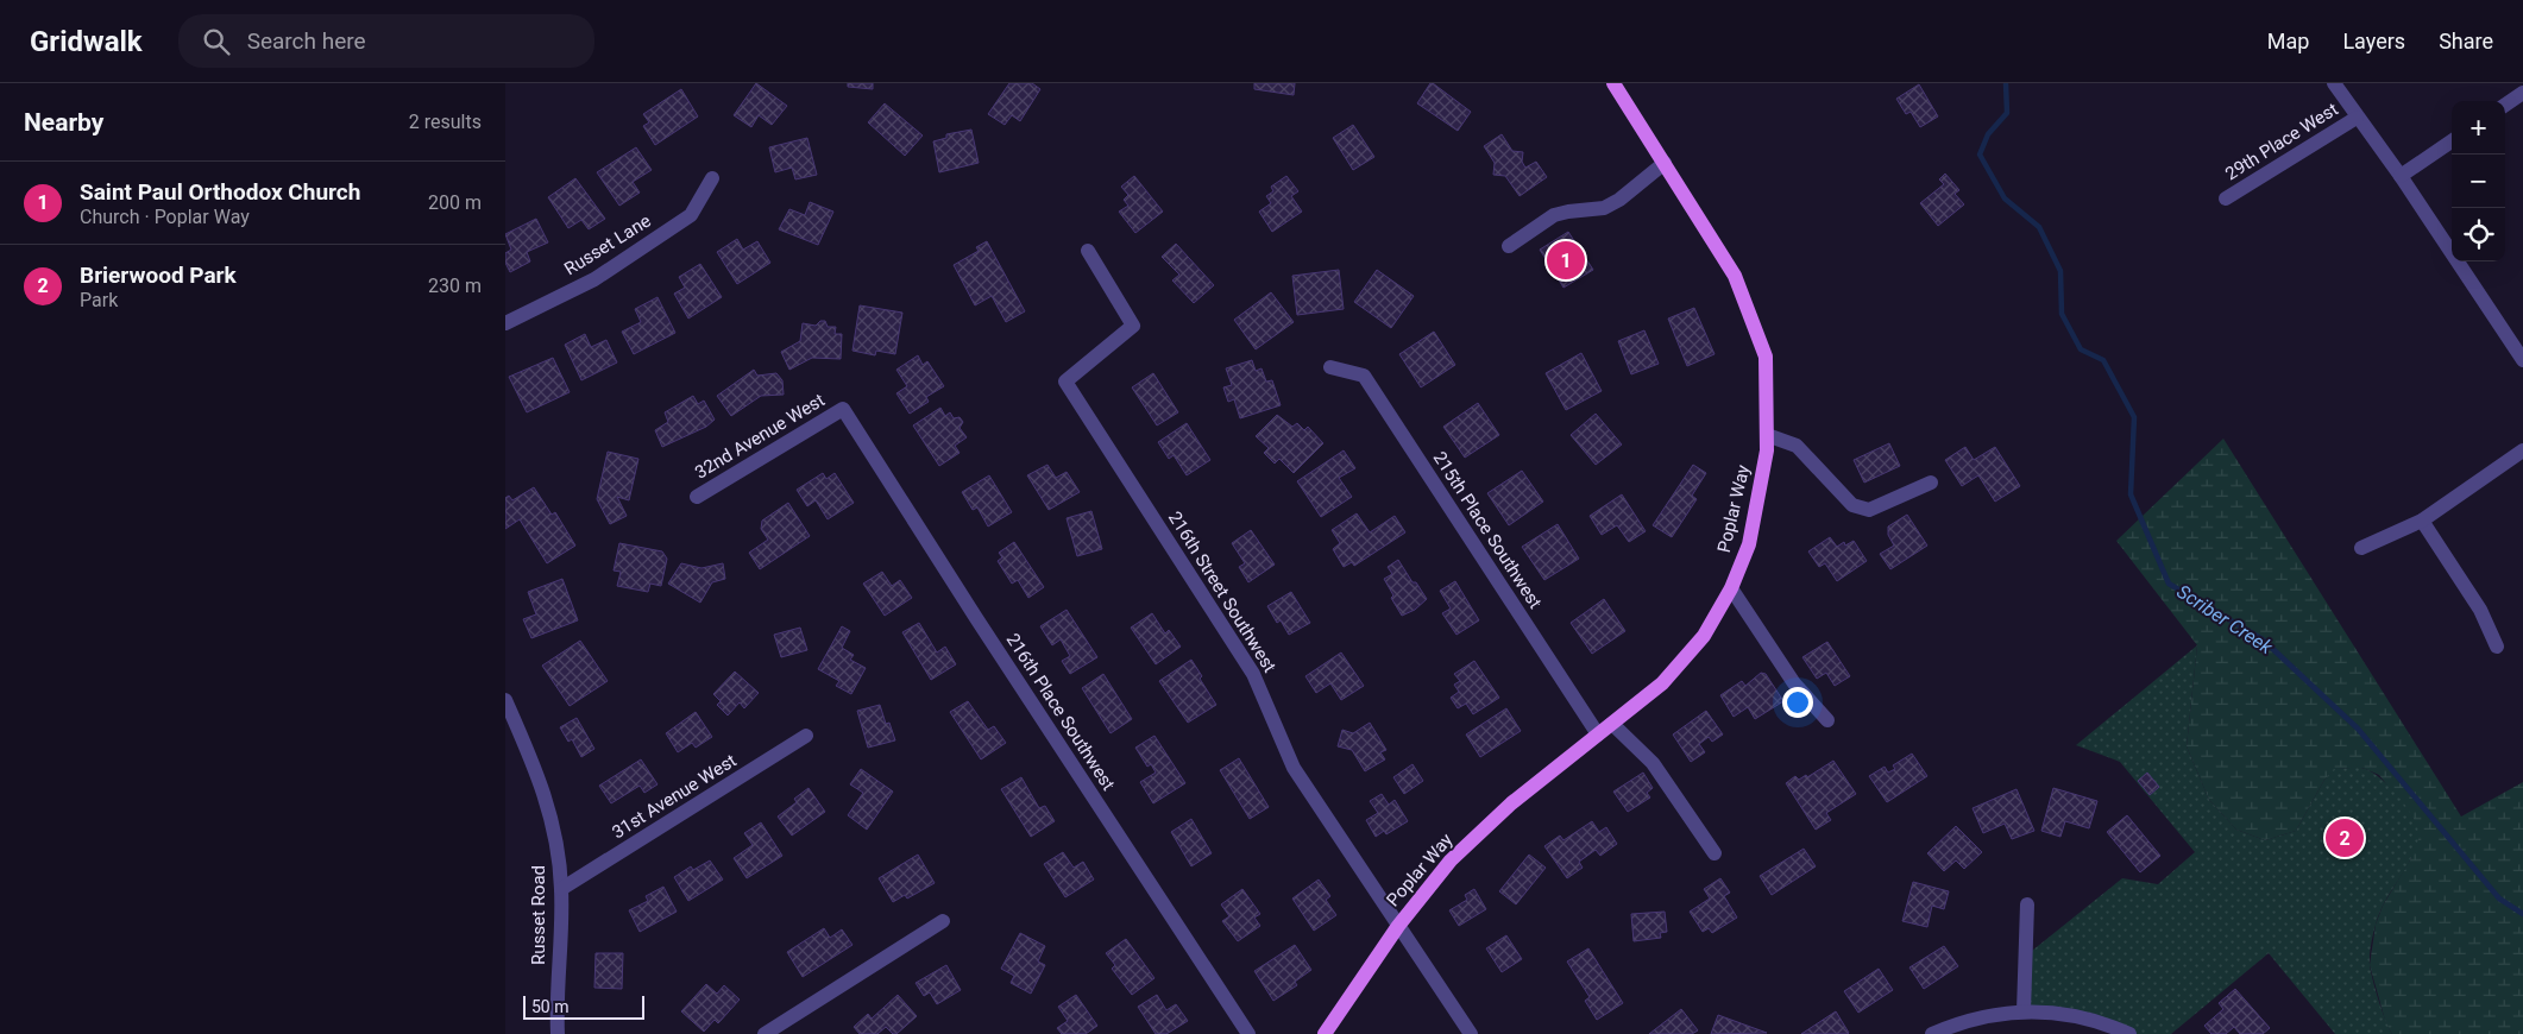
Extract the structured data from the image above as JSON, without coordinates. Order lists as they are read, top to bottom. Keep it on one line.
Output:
{"streets":{"main road":["Poplar Way"],"street":["29th Place West","Russet Lane","32nd Avenue West","215th Place Southwest","216th Street Southwest","216th Place Southwest","31st Avenue West","Russet Road"]},"crossings":[["32nd Avenue West","216th Place Southwest"],["Poplar Way","215th Place Southwest"],["Poplar Way","216th Street Southwest"],["31st Avenue West","Russet Road"]],"water":["Scriber Creek"],"scale_bar":"50 m","page":{"header":"Gridwalk","search":"Search here","nav":["Map","Layers","Share"],"heading":["Nearby","2 results"],"map_buttons":["+","−"],"list":[{"mark":"1","name":"Saint Paul Orthodox Church","note":"Church · Poplar Way","value":"200 m"},{"mark":"2","name":"Brierwood Park","note":"Park","value":"230 m"}],"pins":["1","2"],"scale":"50 m"}}
